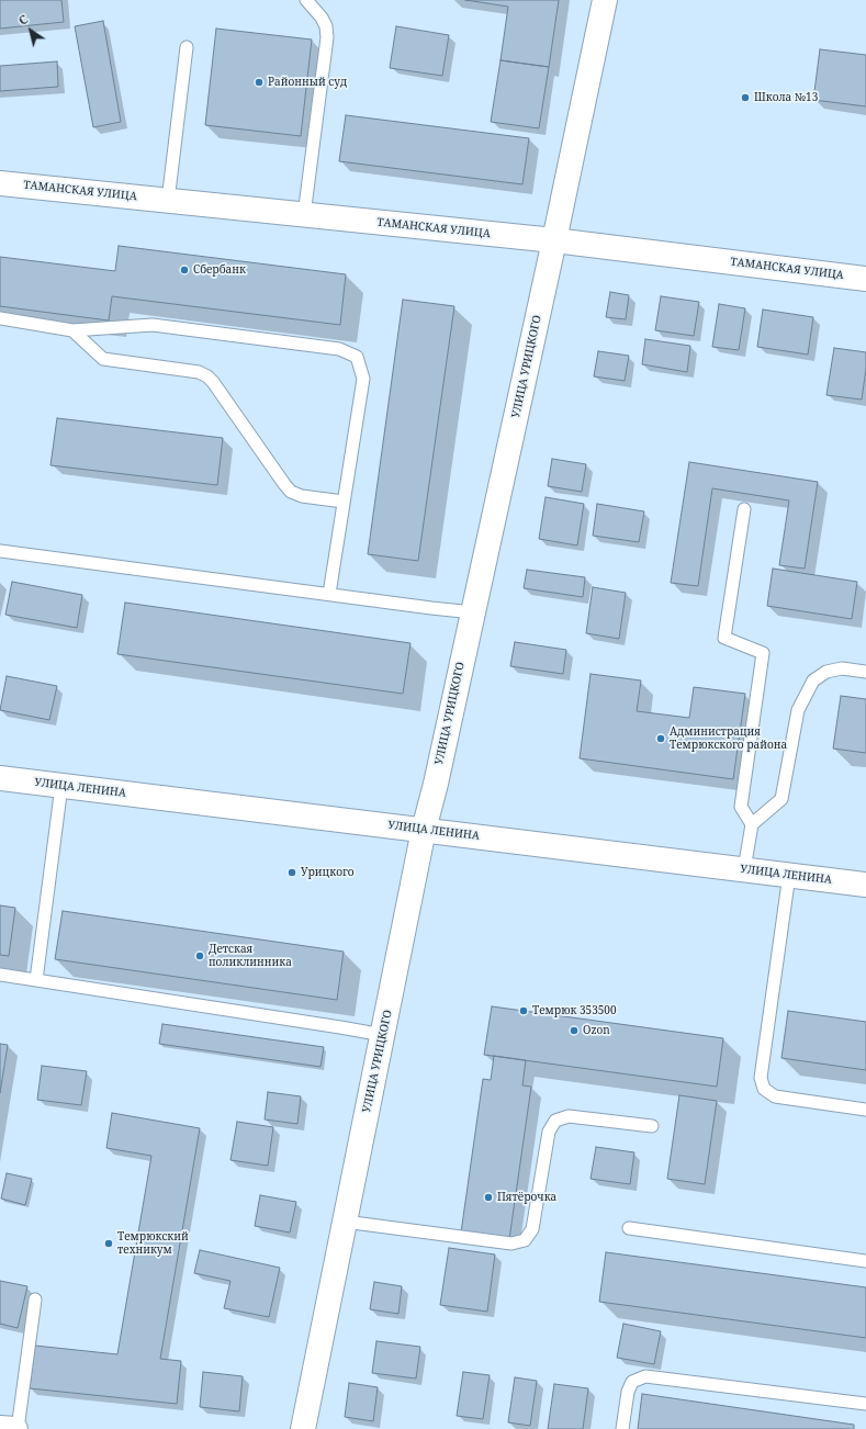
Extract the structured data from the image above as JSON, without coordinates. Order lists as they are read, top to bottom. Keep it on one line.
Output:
{"streets":{"street":["ТАМАНСКАЯ УЛИЦА","УЛИЦА УРИЦКОГО","УЛИЦА ЛЕНИНА"]},"crossings":[["ТАМАНСКАЯ УЛИЦА","УЛИЦА УРИЦКОГО"],["УЛИЦА УРИЦКОГО","УЛИЦА ЛЕНИНА"]],"places":["Районный суд","Школа №13","Сбербанк","Администрация Темрюкского района","Урицкого","Детская поликлинника","Темрюк 353500","Ozon","Пятёрочка","Темрюкский техникум"],"north":"top left"}
